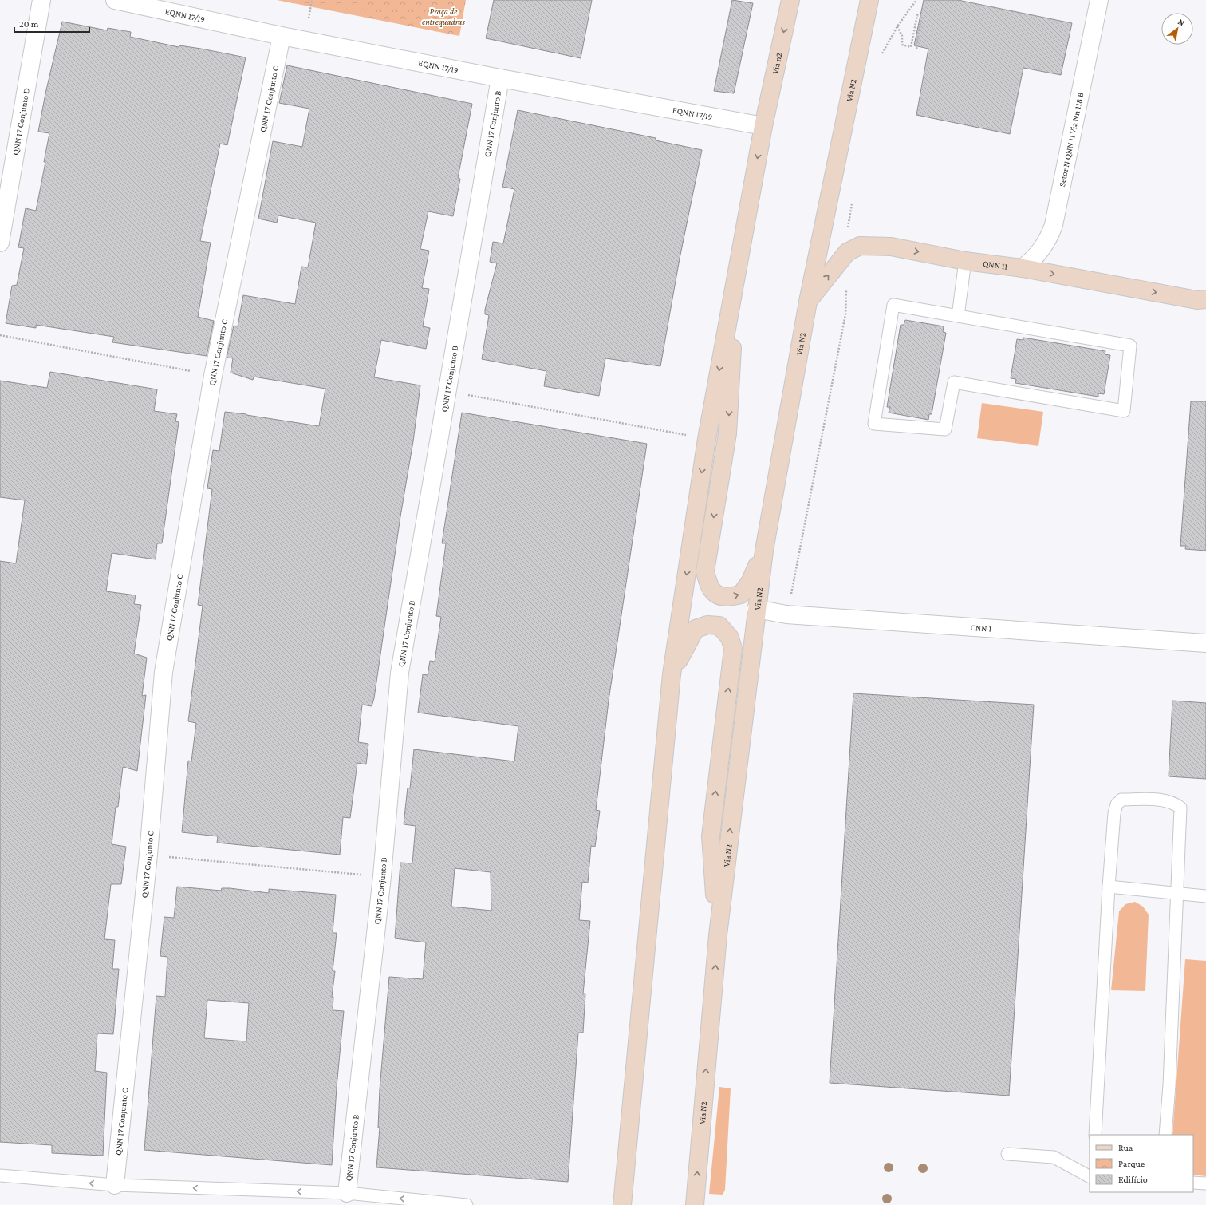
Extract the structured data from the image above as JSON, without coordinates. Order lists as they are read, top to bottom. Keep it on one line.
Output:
{"streets":{"main road":["Via n2","Via N2","QNN 11"],"street":["EQNN 17/19","QNN 17 Conjunto C","QNN 17 Conjunto D","QNN 17 Conjunto B","Setor N QNN 11 Via Nn 118 B","CNN 1"]},"crossings":[["EQNN 17/19","Via n2"],["EQNN 17/19","QNN 17 Conjunto C"],["EQNN 17/19","QNN 17 Conjunto B"],["Via N2","QNN 11"],["Via N2","CNN 1"],["Setor N QNN 11 Via Nn 118 B","QNN 11"]],"one_way":["Via n2","QNN 11"],"parks":["Praça de entrequadras"],"legend":["Rua","Parque","Edifício"],"scale_bar":"20 m","north":"top right"}
